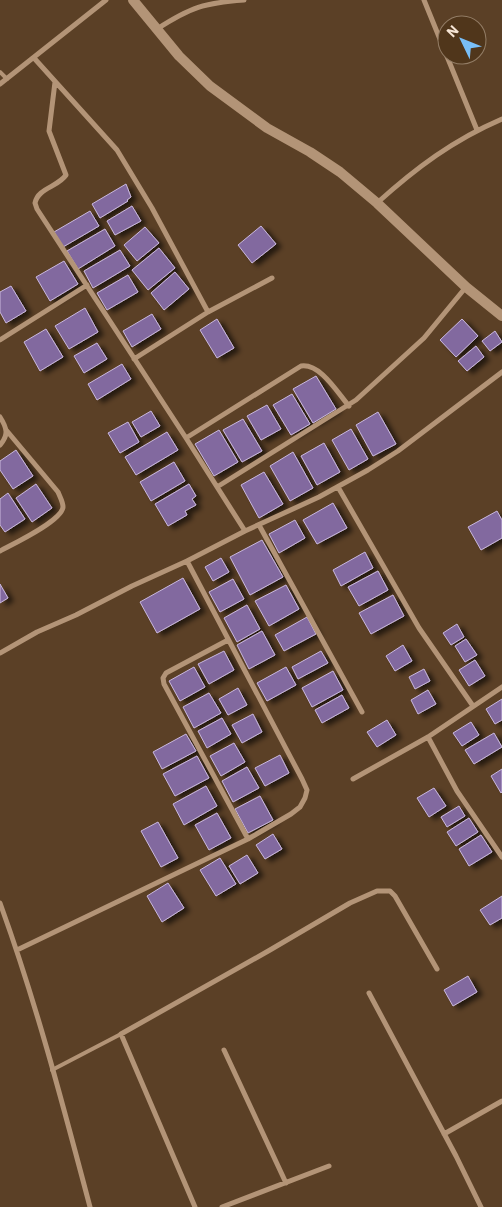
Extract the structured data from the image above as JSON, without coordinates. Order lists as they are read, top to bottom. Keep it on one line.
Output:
{"north":"top left"}
